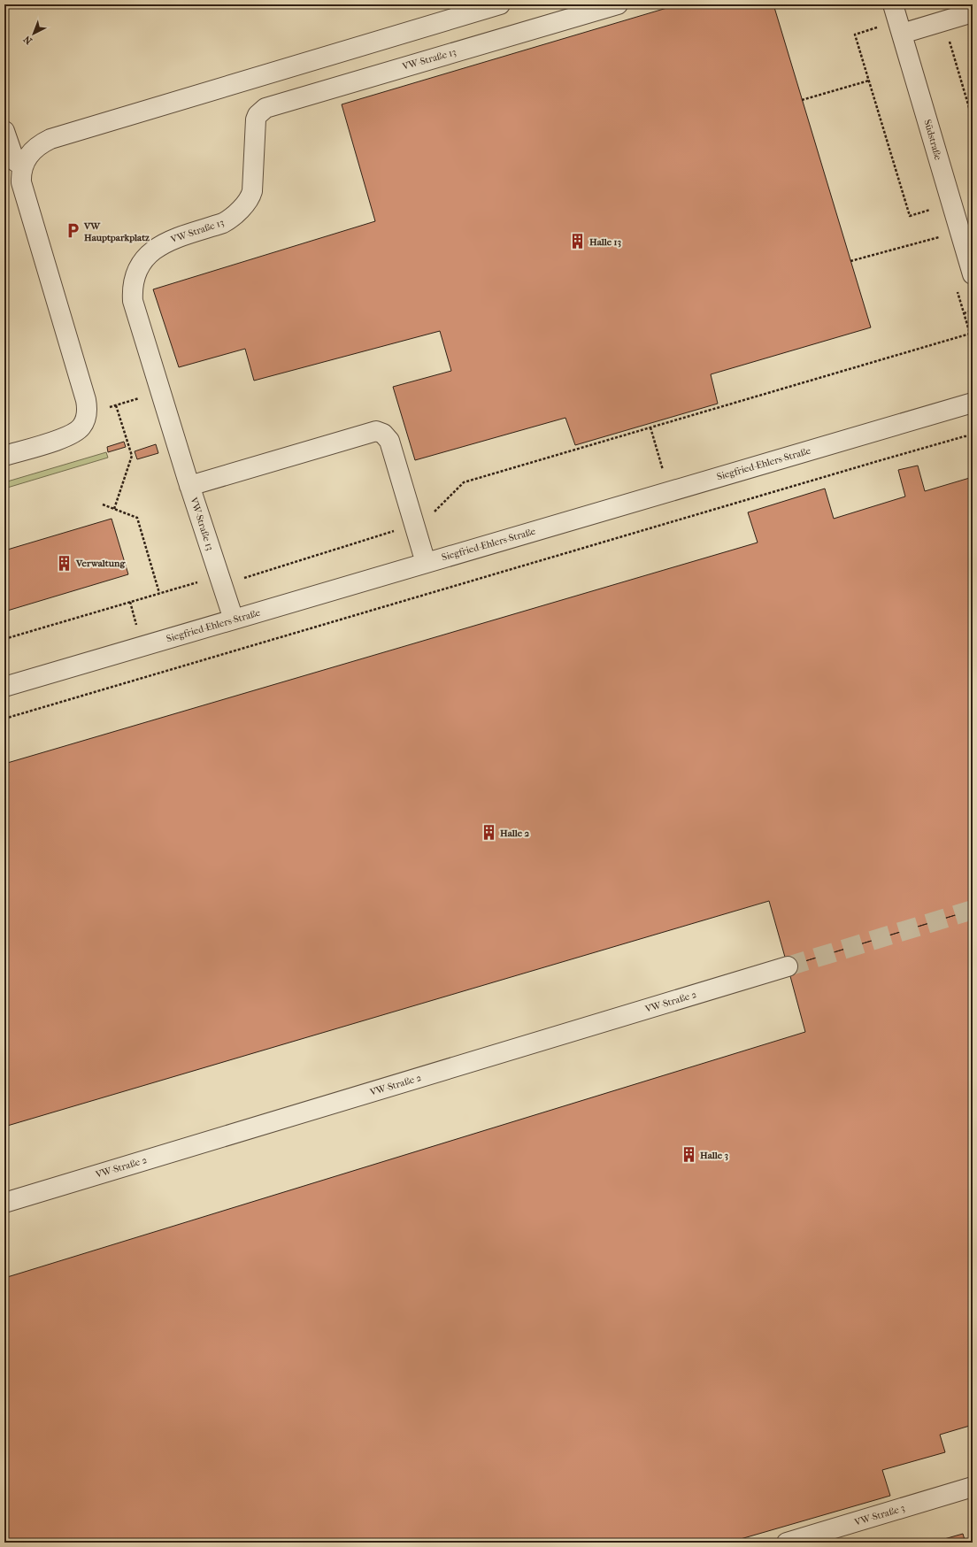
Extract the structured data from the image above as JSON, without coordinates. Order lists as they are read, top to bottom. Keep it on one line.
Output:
{"streets":{"street":["VW-Straße 13","Südstraße","Siegfried-Ehlers-Straße","VW-Straße 2","VW-Straße 3"]},"crossings":[["VW-Straße 13","Siegfried-Ehlers-Straße"]],"places":{"parking":["VW Hauptparkplatz"],"building":["Halle 13","Verwaltung","Halle 2","Halle 3"]},"north":"bottom left"}
